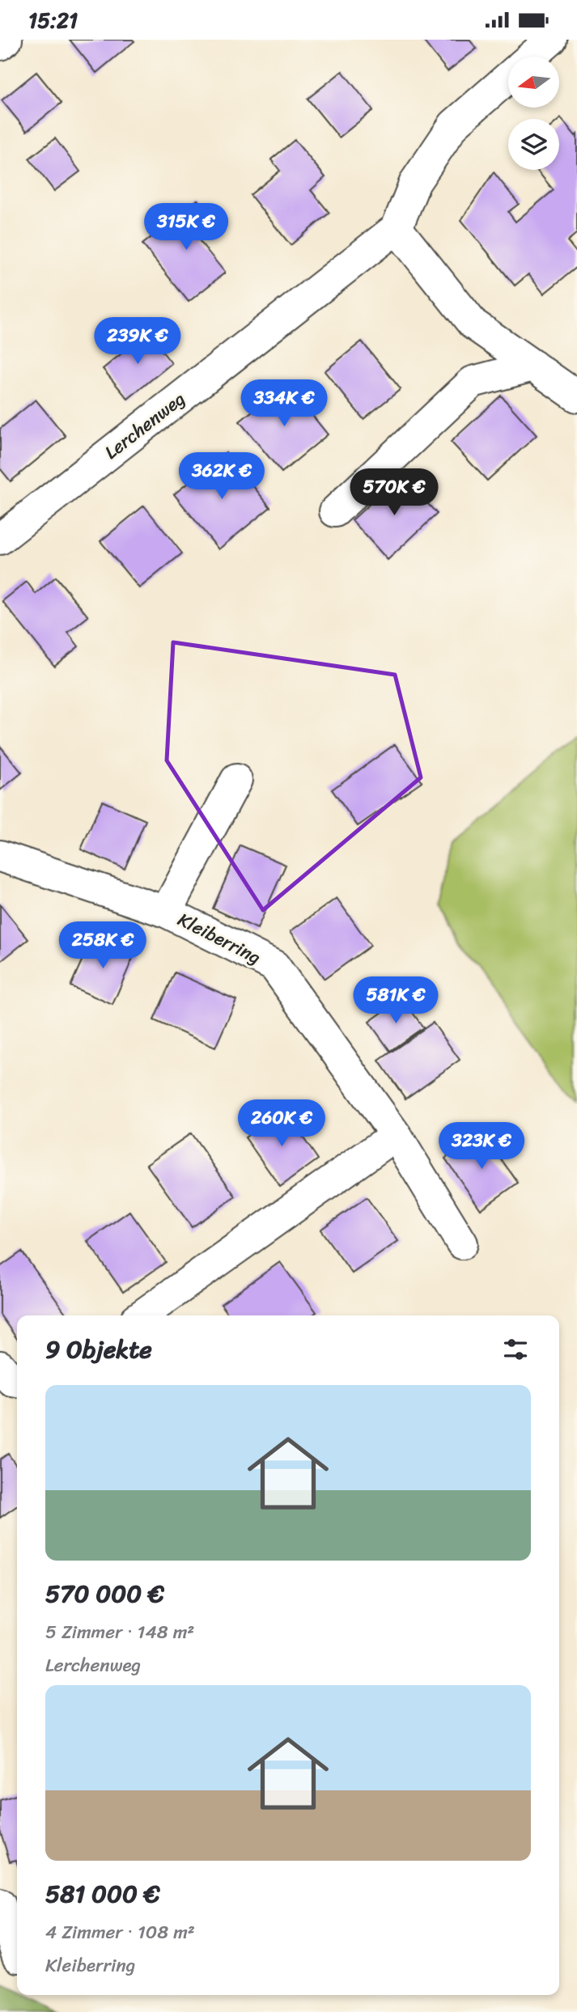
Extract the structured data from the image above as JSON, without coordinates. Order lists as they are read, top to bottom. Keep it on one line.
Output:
{"streets":{"street":["Lerchenweg","Kleiberring"]},"north":"left","page":{"status":"15:21","price":["315K €","239K €","334K €","362K €","570K €","258K €","581K €","260K €","323K €"],"heading":"9 Objekte","list":[{"name":"570 000 €","note":"5 Zimmer · 148 m² · Lerchenweg"},{"name":"581 000 €","note":"4 Zimmer · 108 m² · Kleiberring"}]}}
